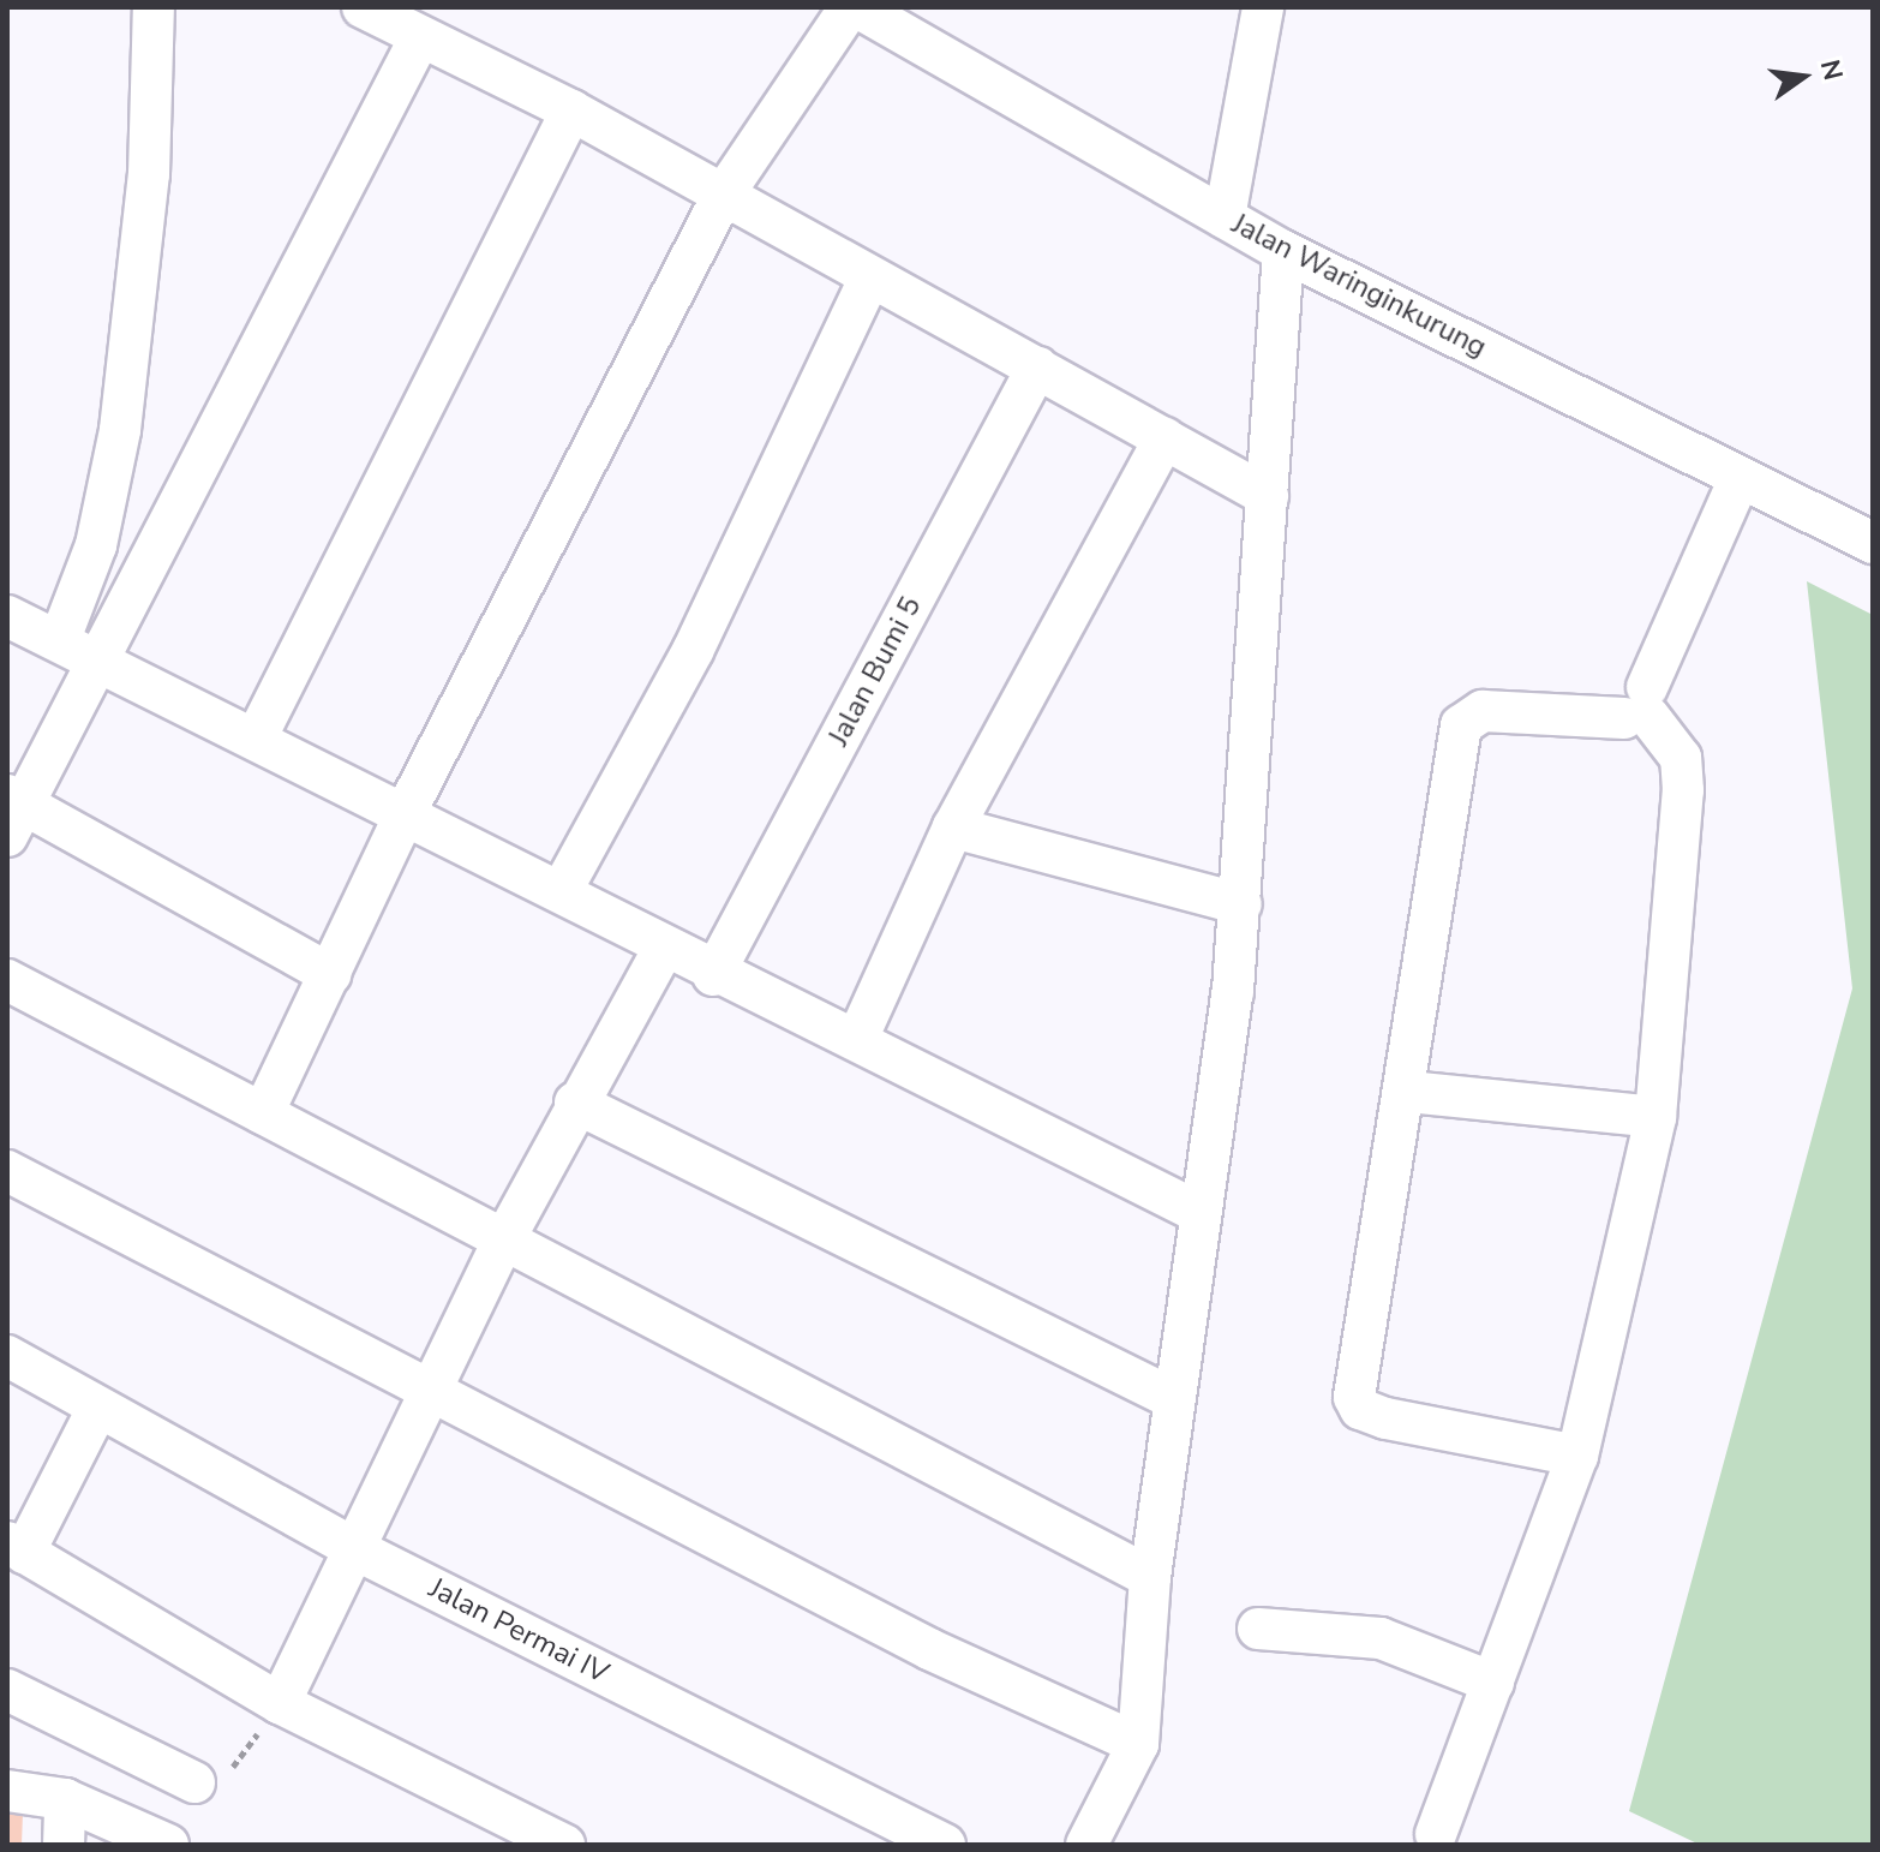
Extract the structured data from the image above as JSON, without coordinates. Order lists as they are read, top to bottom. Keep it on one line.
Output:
{"streets":{"street":["Jalan Waringinkurung","Jalan Bumi 5","Jalan Permai IV"]},"north":"right"}
